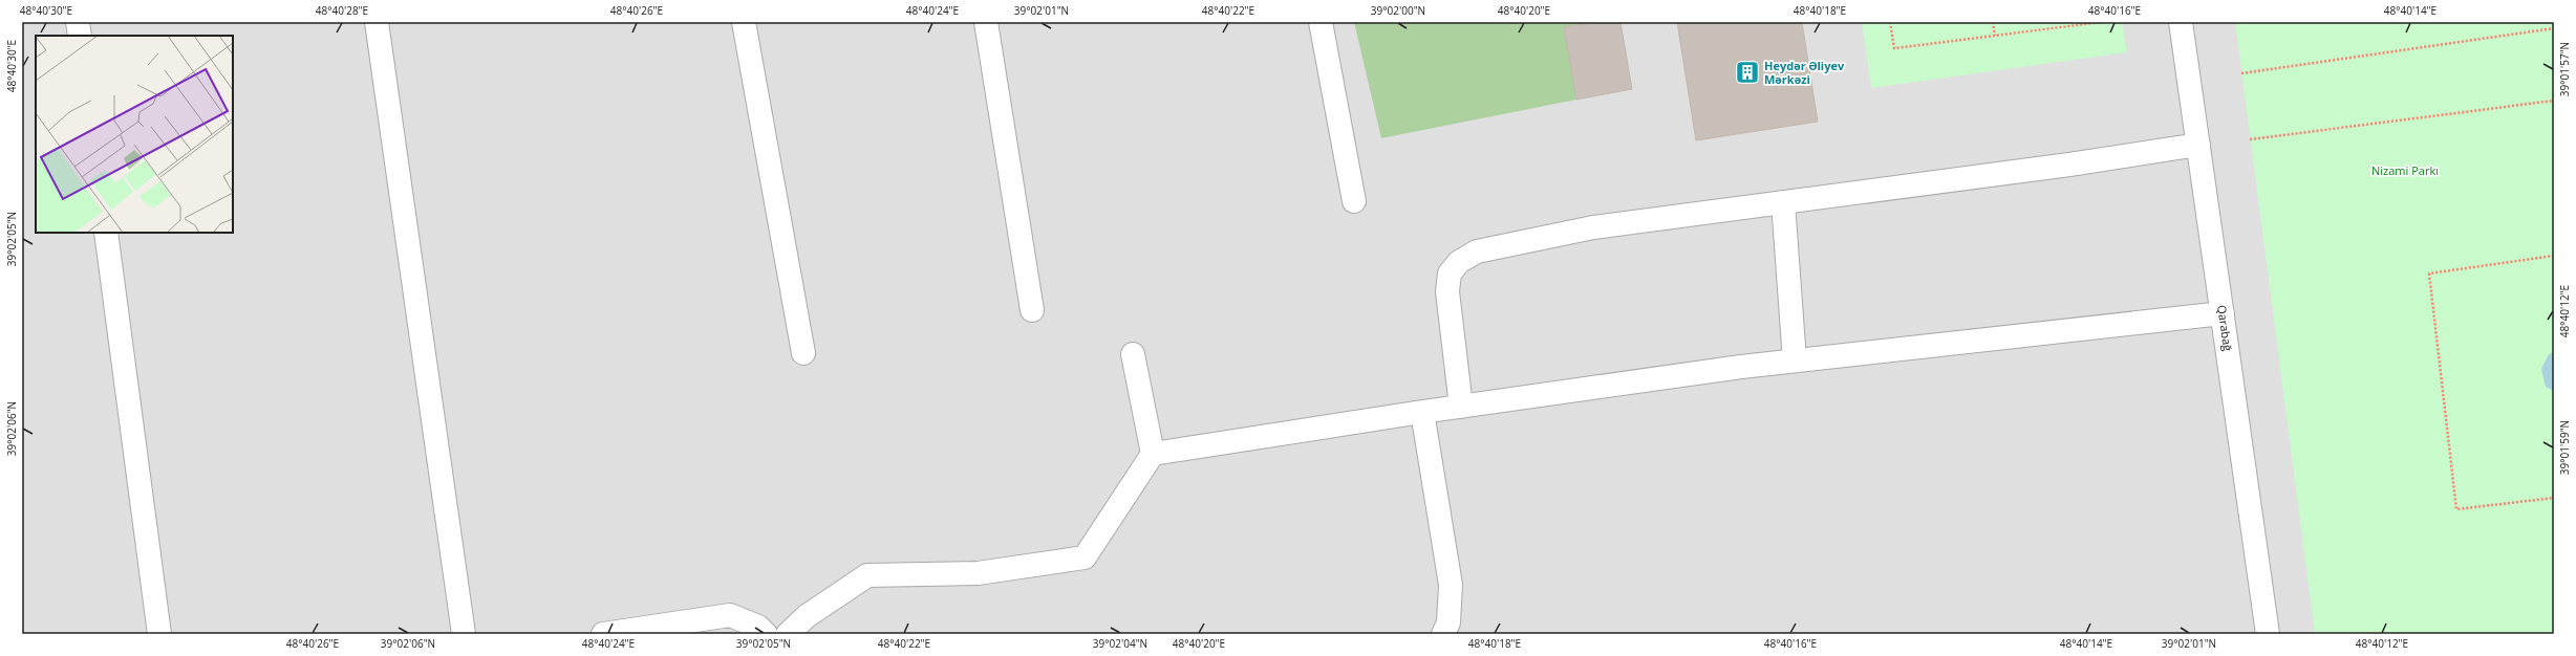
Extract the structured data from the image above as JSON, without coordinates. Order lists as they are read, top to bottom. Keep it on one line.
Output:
{"streets":{"street":["Qarabağ"]},"parks":["Nizami Parkı"],"places":{"building":["Heydər Əliyev Mərkəzi"]},"coordinates":["48°40'30\"E","48°40'28\"E","48°40'26\"E","48°40'24\"E","39°02'01\"N","48°40'22\"E","39°02'00\"N","48°40'20\"E","48°40'18\"E","48°40'16\"E","48°40'14\"E","39°01'57\"N","39°02'05\"N","48°40'12\"E","39°02'06\"N","39°01'59\"N","39°02'04\"N"]}
